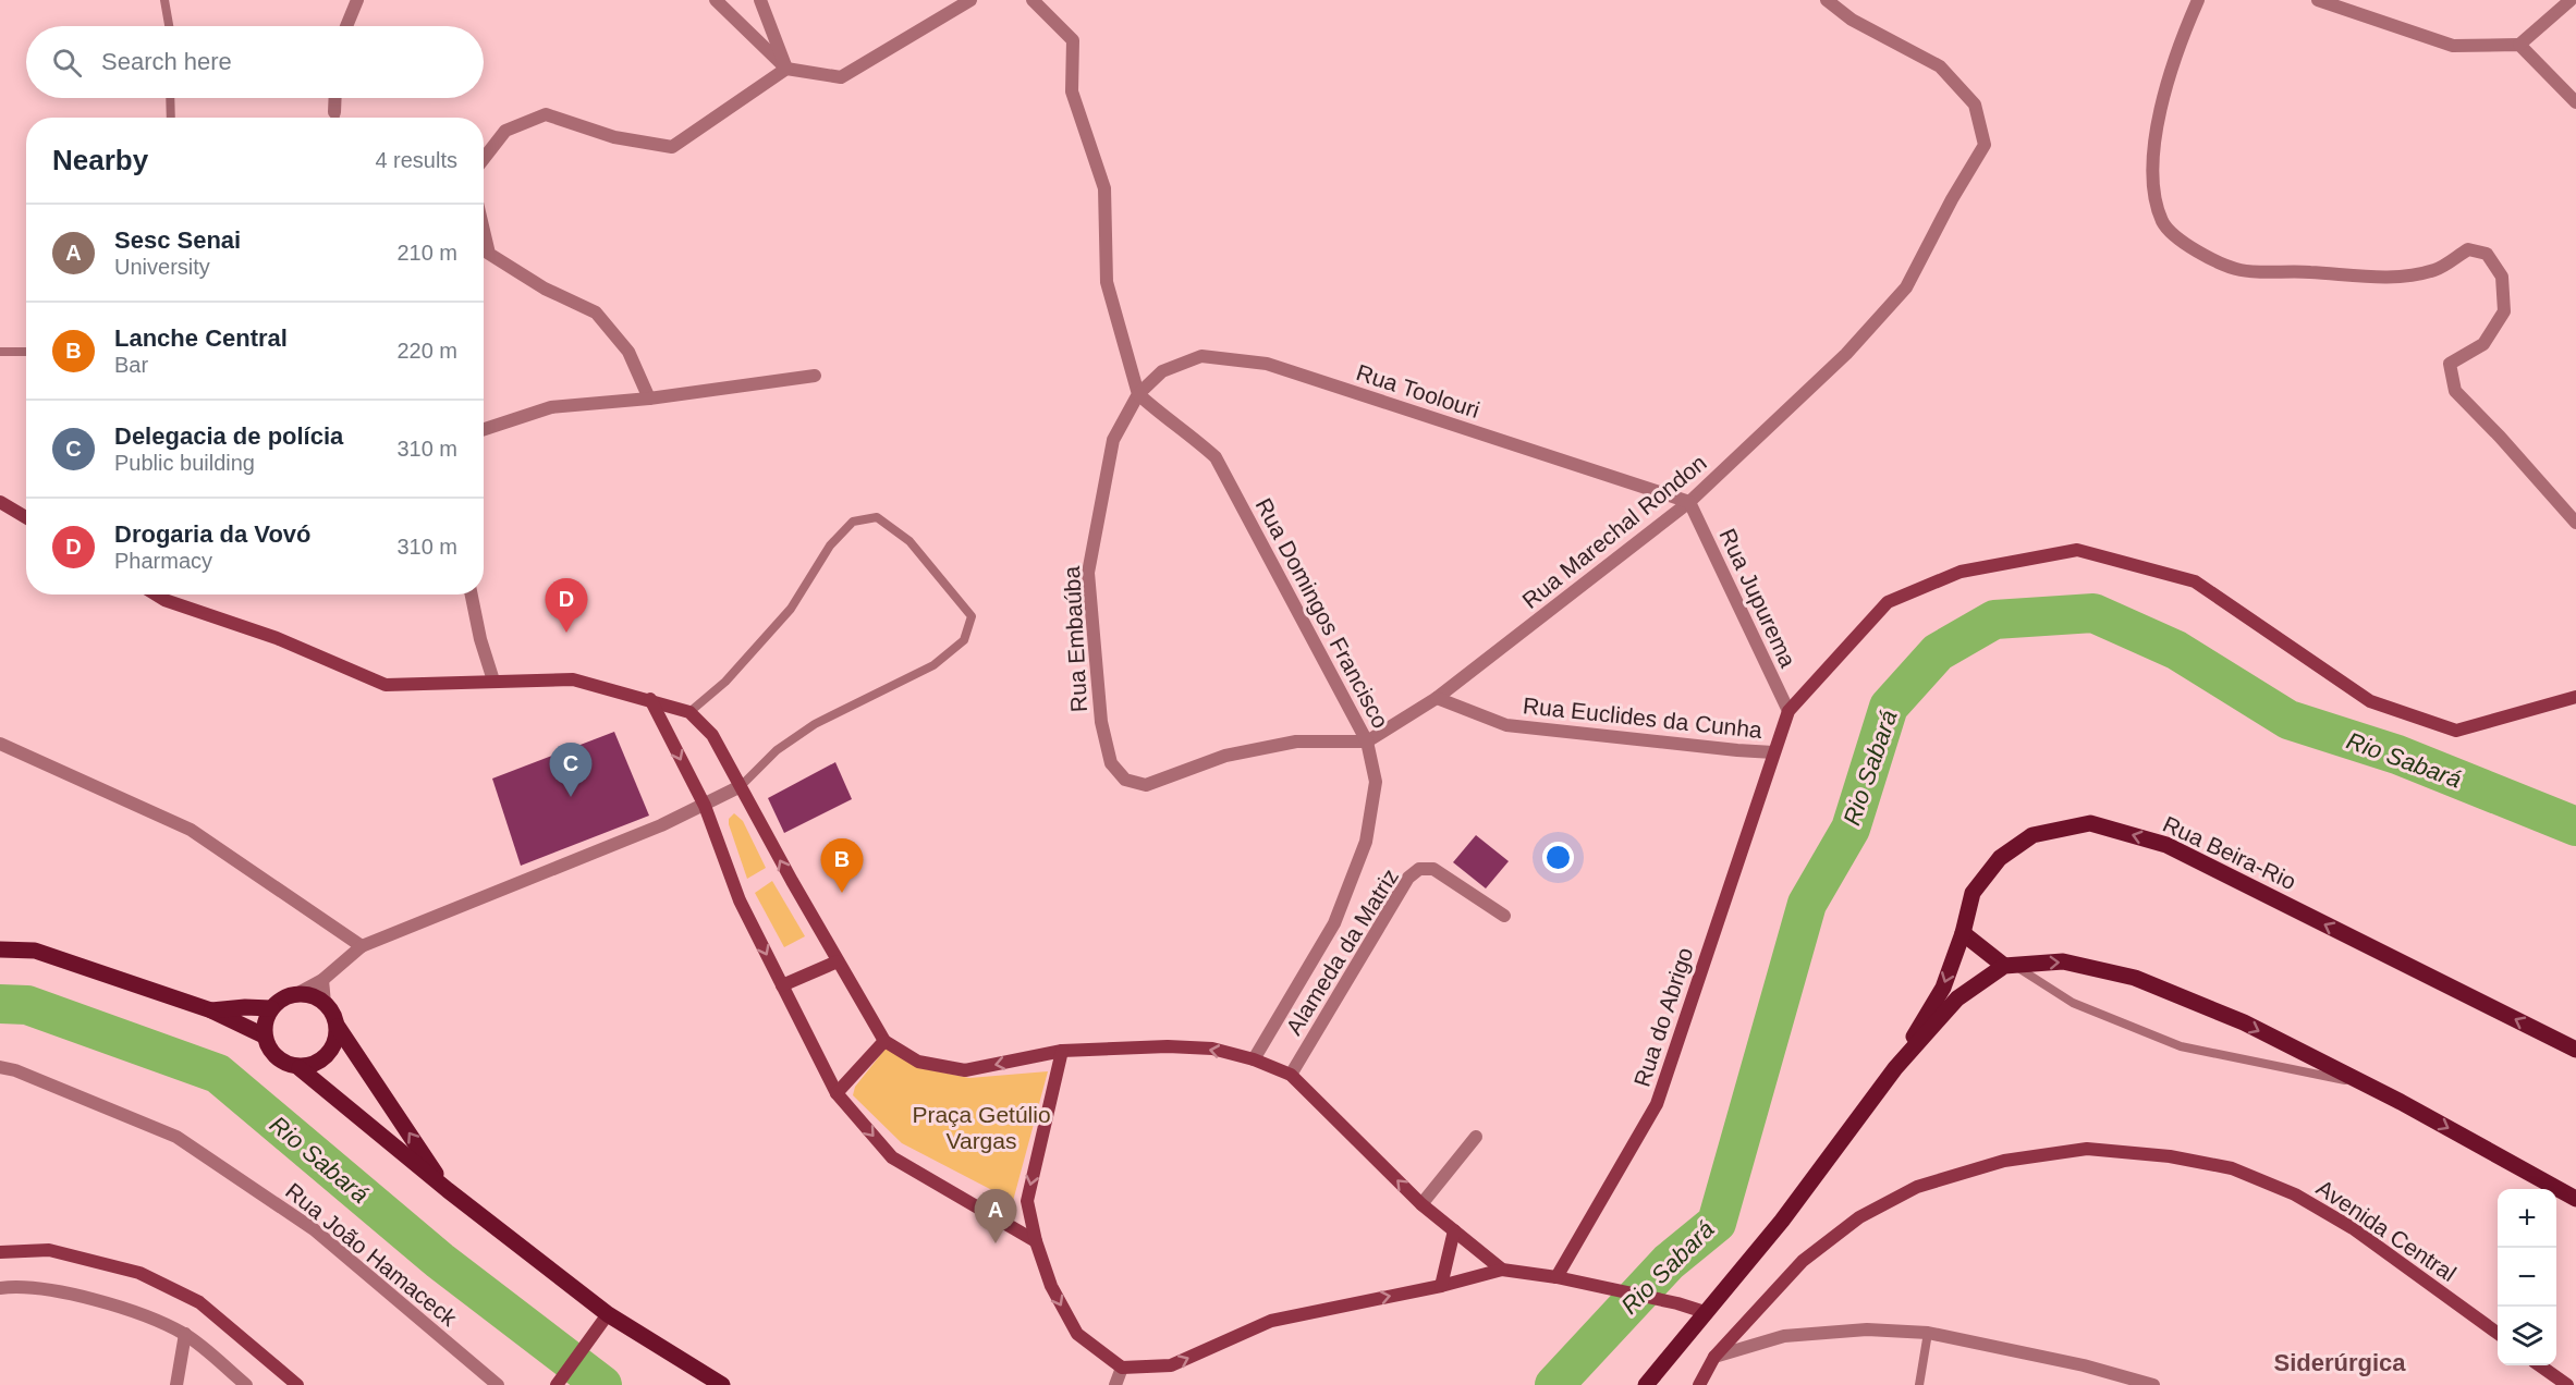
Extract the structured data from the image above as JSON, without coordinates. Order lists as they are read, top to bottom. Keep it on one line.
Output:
{"streets":{"main road":["Rua Euclides da Cunha","Rua Beira-Rio","Rua do Abrigo","Avenida Central"],"street":["Rua Toolouri","Rua Marechal Rondon","Rua Jupurema","Rua Domingos Francisco","Rua Embaúba","Alameda da Matriz","Rua João Hamaceck"]},"crossings":[["Rua Toolouri","Rua Marechal Rondon"],["Rua Toolouri","Rua Jupurema"],["Rua Toolouri","Rua Domingos Francisco"],["Rua Toolouri","Rua Embaúba"],["Rua Marechal Rondon","Rua Jupurema"],["Rua Marechal Rondon","Rua Domingos Francisco"],["Rua Marechal Rondon","Rua Embaúba"],["Rua Marechal Rondon","Rua Euclides da Cunha"],["Rua Jupurema","Rua Euclides da Cunha"],["Rua Domingos Francisco","Rua Embaúba"],["Rua Euclides da Cunha","Rua do Abrigo"]],"districts":["Siderúrgica"],"water":["Rio Sabará"],"parks":["Praça Getúlio Vargas"],"page":{"search":"Search here","heading":["Nearby","4 results"],"list":[{"mark":"A","name":"Sesc Senai","note":"University","value":"210 m"},{"mark":"B","name":"Lanche Central","note":"Bar","value":"220 m"},{"mark":"C","name":"Delegacia de polícia","note":"Public building","value":"310 m"},{"mark":"D","name":"Drogaria da Vovó","note":"Pharmacy","value":"310 m"}],"pins":["D","C","B","A"],"map_buttons":["+","−"]}}
